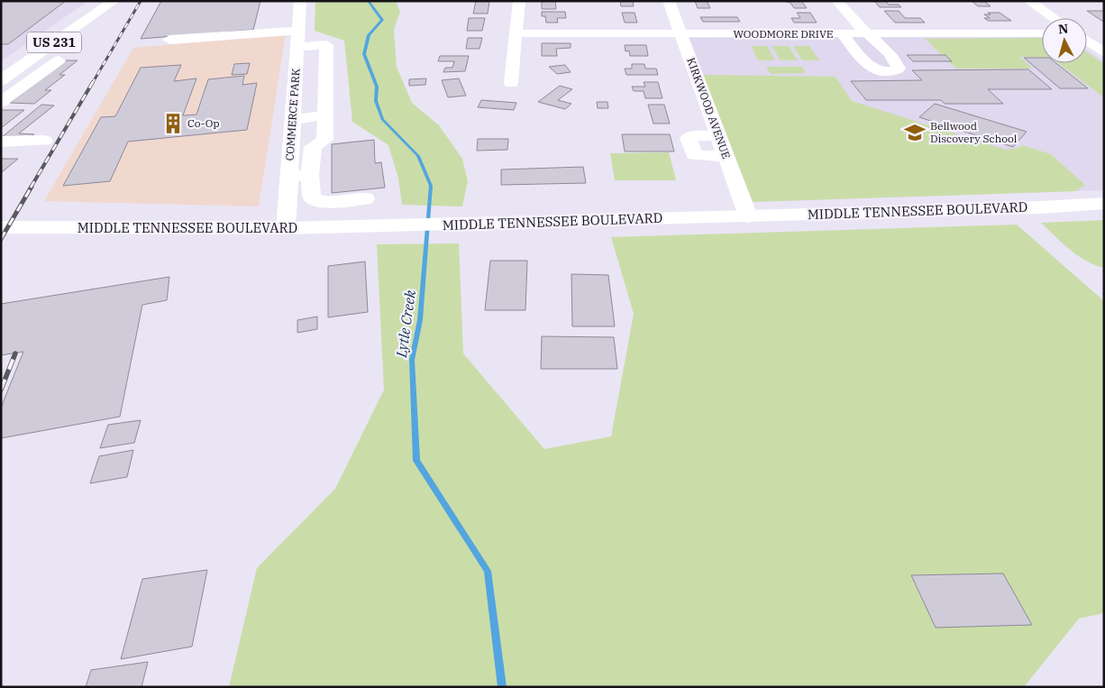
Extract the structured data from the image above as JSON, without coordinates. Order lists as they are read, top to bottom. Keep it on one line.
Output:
{"streets":{"street":["WOODMORE DRIVE","US 231","KIRKWOOD AVENUE","COMMERCE PARK","MIDDLE TENNESSEE BOULEVARD"]},"crossings":[["WOODMORE DRIVE","KIRKWOOD AVENUE"],["KIRKWOOD AVENUE","MIDDLE TENNESSEE BOULEVARD"],["COMMERCE PARK","MIDDLE TENNESSEE BOULEVARD"]],"water":["Lytle Creek"],"places":{"building":["Co-Op"],"school or university":["Bellwood Discovery School"]},"north":"top"}
